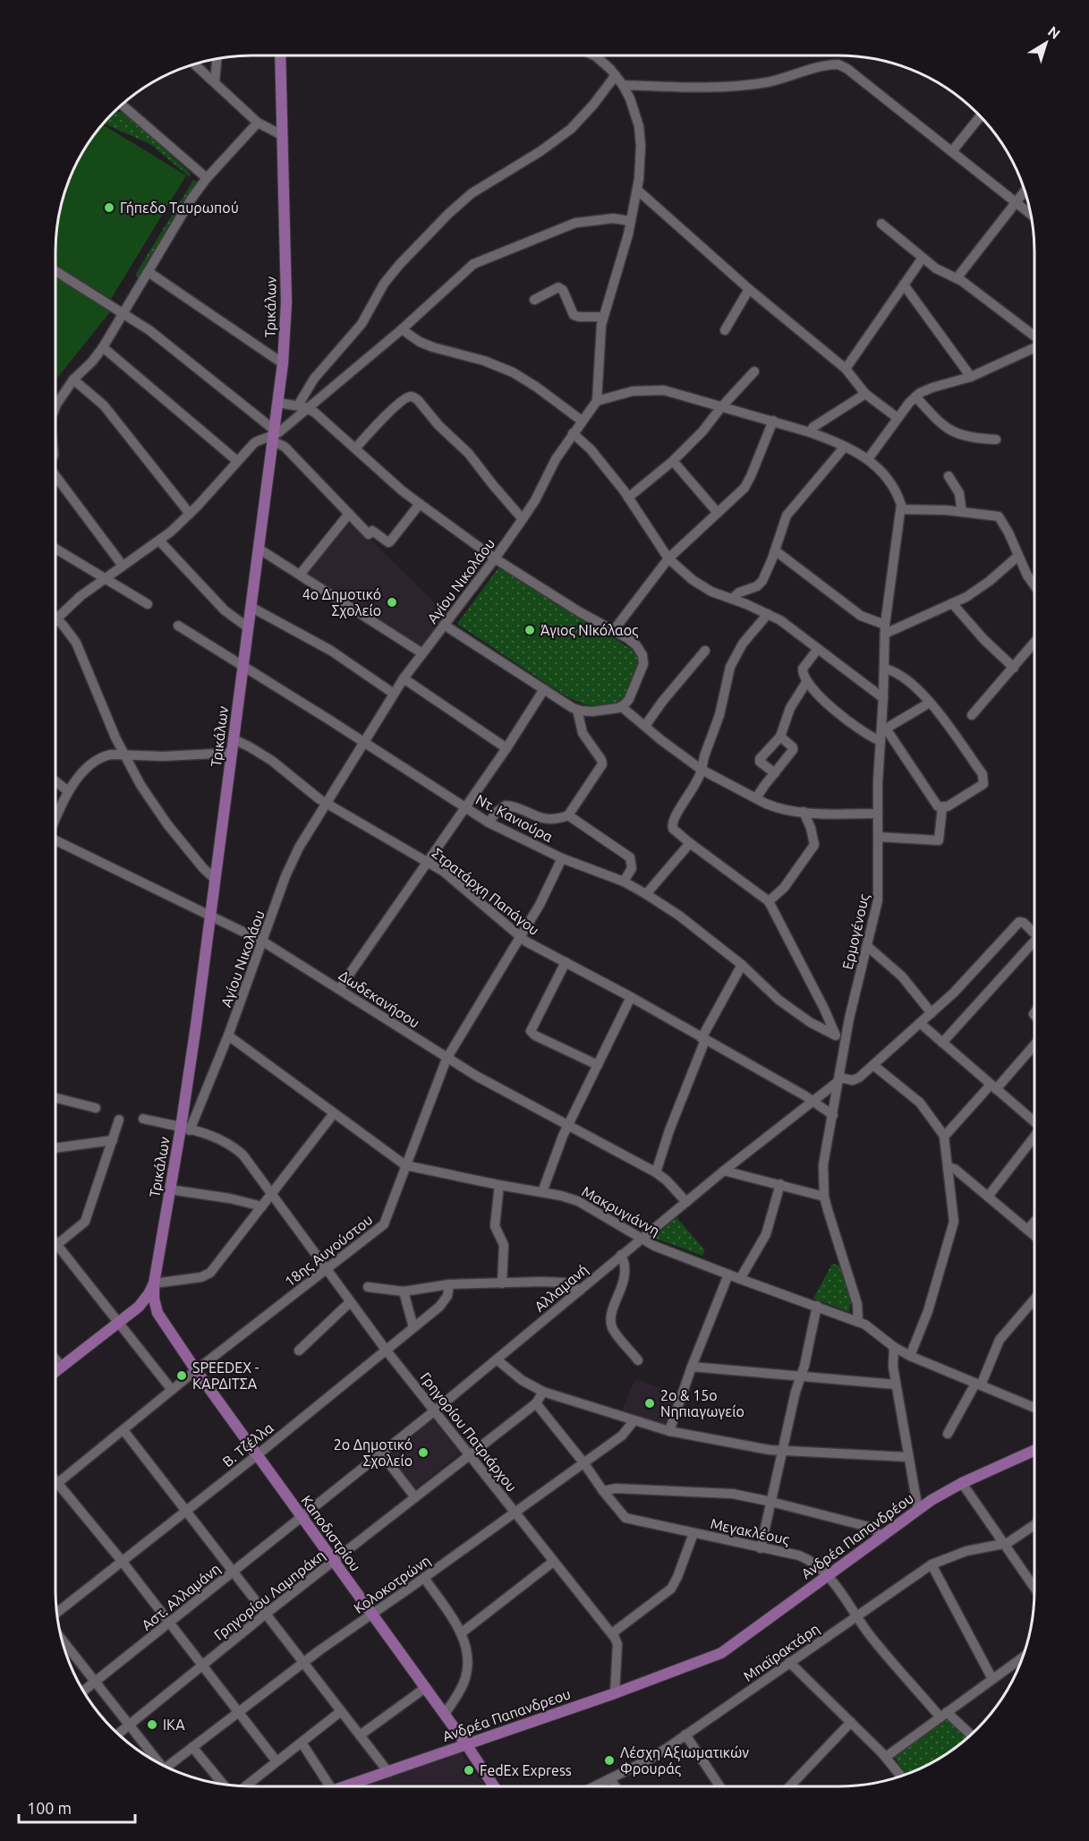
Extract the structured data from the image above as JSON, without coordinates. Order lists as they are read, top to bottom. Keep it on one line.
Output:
{"streets":{"main road":["Τρικάλων","Καποδιστρίου","Ανδρέα Παπανδρέου","Ανδρέα Παπανδρεου"],"street":["Αγίου Νικολάου","Ντ. Κανιούρα","Στρατάρχη Παπάγου","Ερμογένους","Δωδεκανήσου","Μακρυγιάννη","18ης Αυγούστου","Αλλαμανή","Γρηγορίου Πατριάρχου","Β. Τζέλλα","Μεγακλέους","Κολοκοτρώνη","Γρηγορίου Λαμπράκη","Αστ. Αλλαμάνη","Μπαϊρακτάρη"]},"crossings":[["Τρικάλων","Αγίου Νικολάου"],["Τρικάλων","Ντ. Κανιούρα"],["Τρικάλων","Στρατάρχη Παπάγου"],["Τρικάλων","Δωδεκανήσου"],["Τρικάλων","Γρηγορίου Πατριάρχου"],["Τρικάλων","Καποδιστρίου"],["Αγίου Νικολάου","Ντ. Κανιούρα"],["Αγίου Νικολάου","Στρατάρχη Παπάγου"],["Αγίου Νικολάου","Δωδεκανήσου"],["Αγίου Νικολάου","Μακρυγιάννη"],["Αγίου Νικολάου","Γρηγορίου Πατριάρχου"],["Ντ. Κανιούρα","Ερμογένους"],["Ντ. Κανιούρα","18ης Αυγούστου"],["Στρατάρχη Παπάγου","Ερμογένους"],["Στρατάρχη Παπάγου","18ης Αυγούστου"],["Στρατάρχη Παπάγου","Αλλαμανή"],["Ερμογένους","Μακρυγιάννη"],["Ερμογένους","Αλλαμανή"],["Δωδεκανήσου","18ης Αυγούστου"],["Δωδεκανήσου","Αλλαμανή"],["Μακρυγιάννη","18ης Αυγούστου"],["Μακρυγιάννη","Αλλαμανή"],["18ης Αυγούστου","Γρηγορίου Πατριάρχου"],["18ης Αυγούστου","Καποδιστρίου"],["Αλλαμανή","Γρηγορίου Πατριάρχου"],["Αλλαμανή","Καποδιστρίου"],["Αλλαμανή","Αστ. Αλλαμάνη"],["Γρηγορίου Πατριάρχου","Β. Τζέλλα"],["Γρηγορίου Πατριάρχου","Κολοκοτρώνη"],["Γρηγορίου Πατριάρχου","Γρηγορίου Λαμπράκη"],["Γρηγορίου Πατριάρχου","Ανδρέα Παπανδρεου"],["Β. Τζέλλα","Καποδιστρίου"],["Μεγακλέους","Ανδρέα Παπανδρέου"],["Μεγακλέους","Κολοκοτρώνη"],["Μεγακλέους","Γρηγορίου Λαμπράκη"],["Μεγακλέους","Μπαϊρακτάρη"],["Καποδιστρίου","Κολοκοτρώνη"],["Καποδιστρίου","Γρηγορίου Λαμπράκη"],["Καποδιστρίου","Αστ. Αλλαμάνη"],["Καποδιστρίου","Ανδρέα Παπανδρεου"],["Ανδρέα Παπανδρέου","Ανδρέα Παπανδρεου"]],"places":["Γήπεδο Ταυρωπού","4ο Δημοτικό Σχολείο","Άγιος ΝΙκόλαος","SPEEDEX - ΚΑΡΔΙΤΣΑ","2ο & 15ο Νηπιαγωγείο","2ο Δημοτικό Σχολείο","ΙΚΑ","Λέσχη Αξιωματικών Φρουράς","FedEx Express"],"scale_bar":"100 m","north":"top right"}
